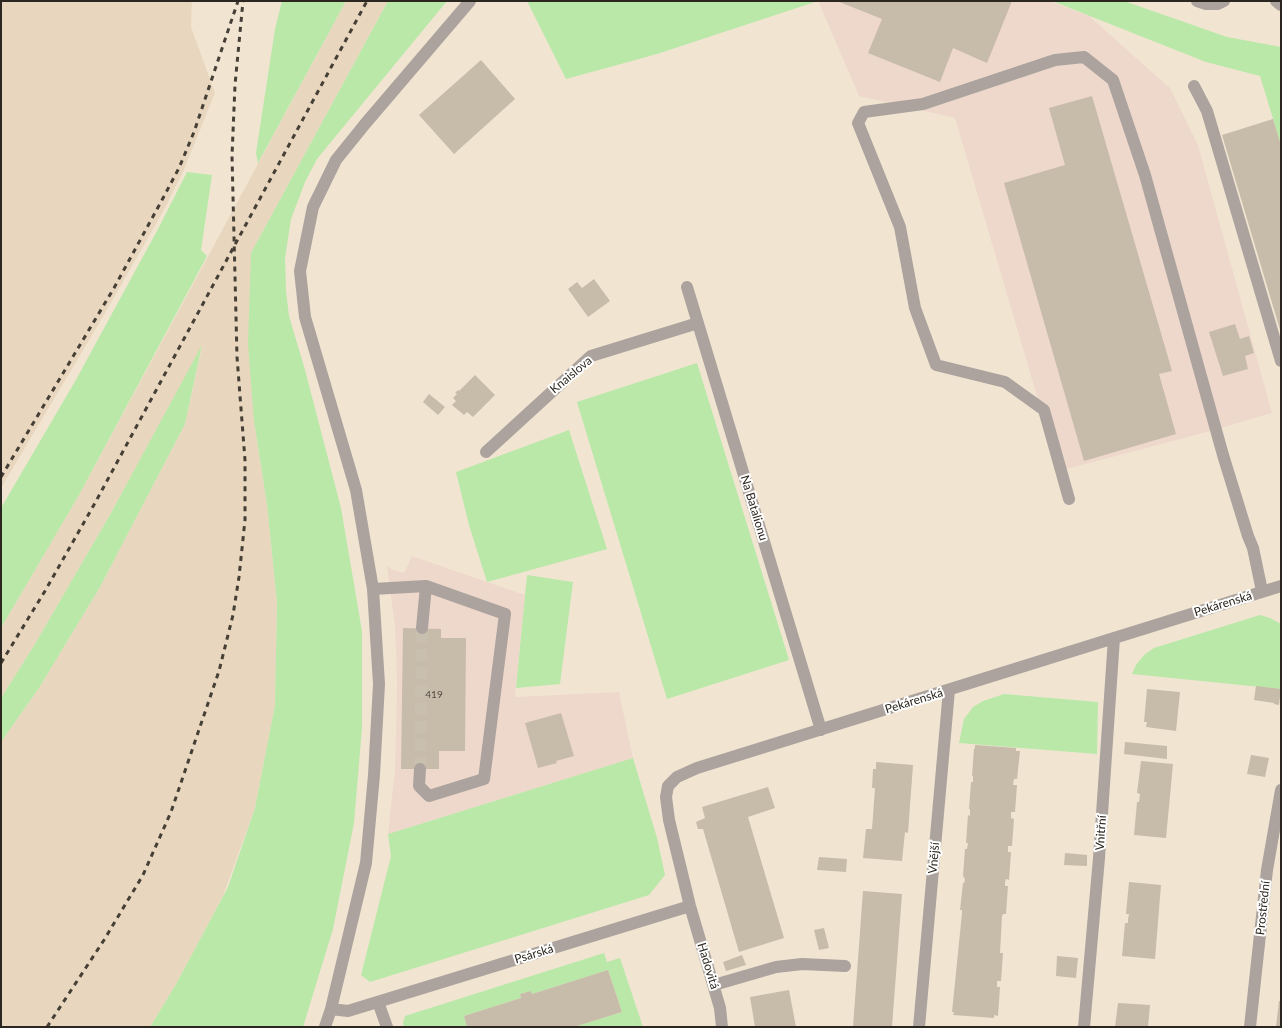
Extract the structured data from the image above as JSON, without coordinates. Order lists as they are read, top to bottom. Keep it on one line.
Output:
{"streets":{"street":["Knaislova","Na Batalionu","Pekárenská","Vnitřní","Vnější","Prostřední","Psárská","Hadovitá"]},"crossings":[["Knaislova","Na Batalionu"],["Na Batalionu","Pekárenská"],["Pekárenská","Vnitřní"],["Pekárenská","Vnější"],["Pekárenská","Psárská"],["Pekárenská","Hadovitá"],["Psárská","Hadovitá"]],"house_numbers":["419"]}
